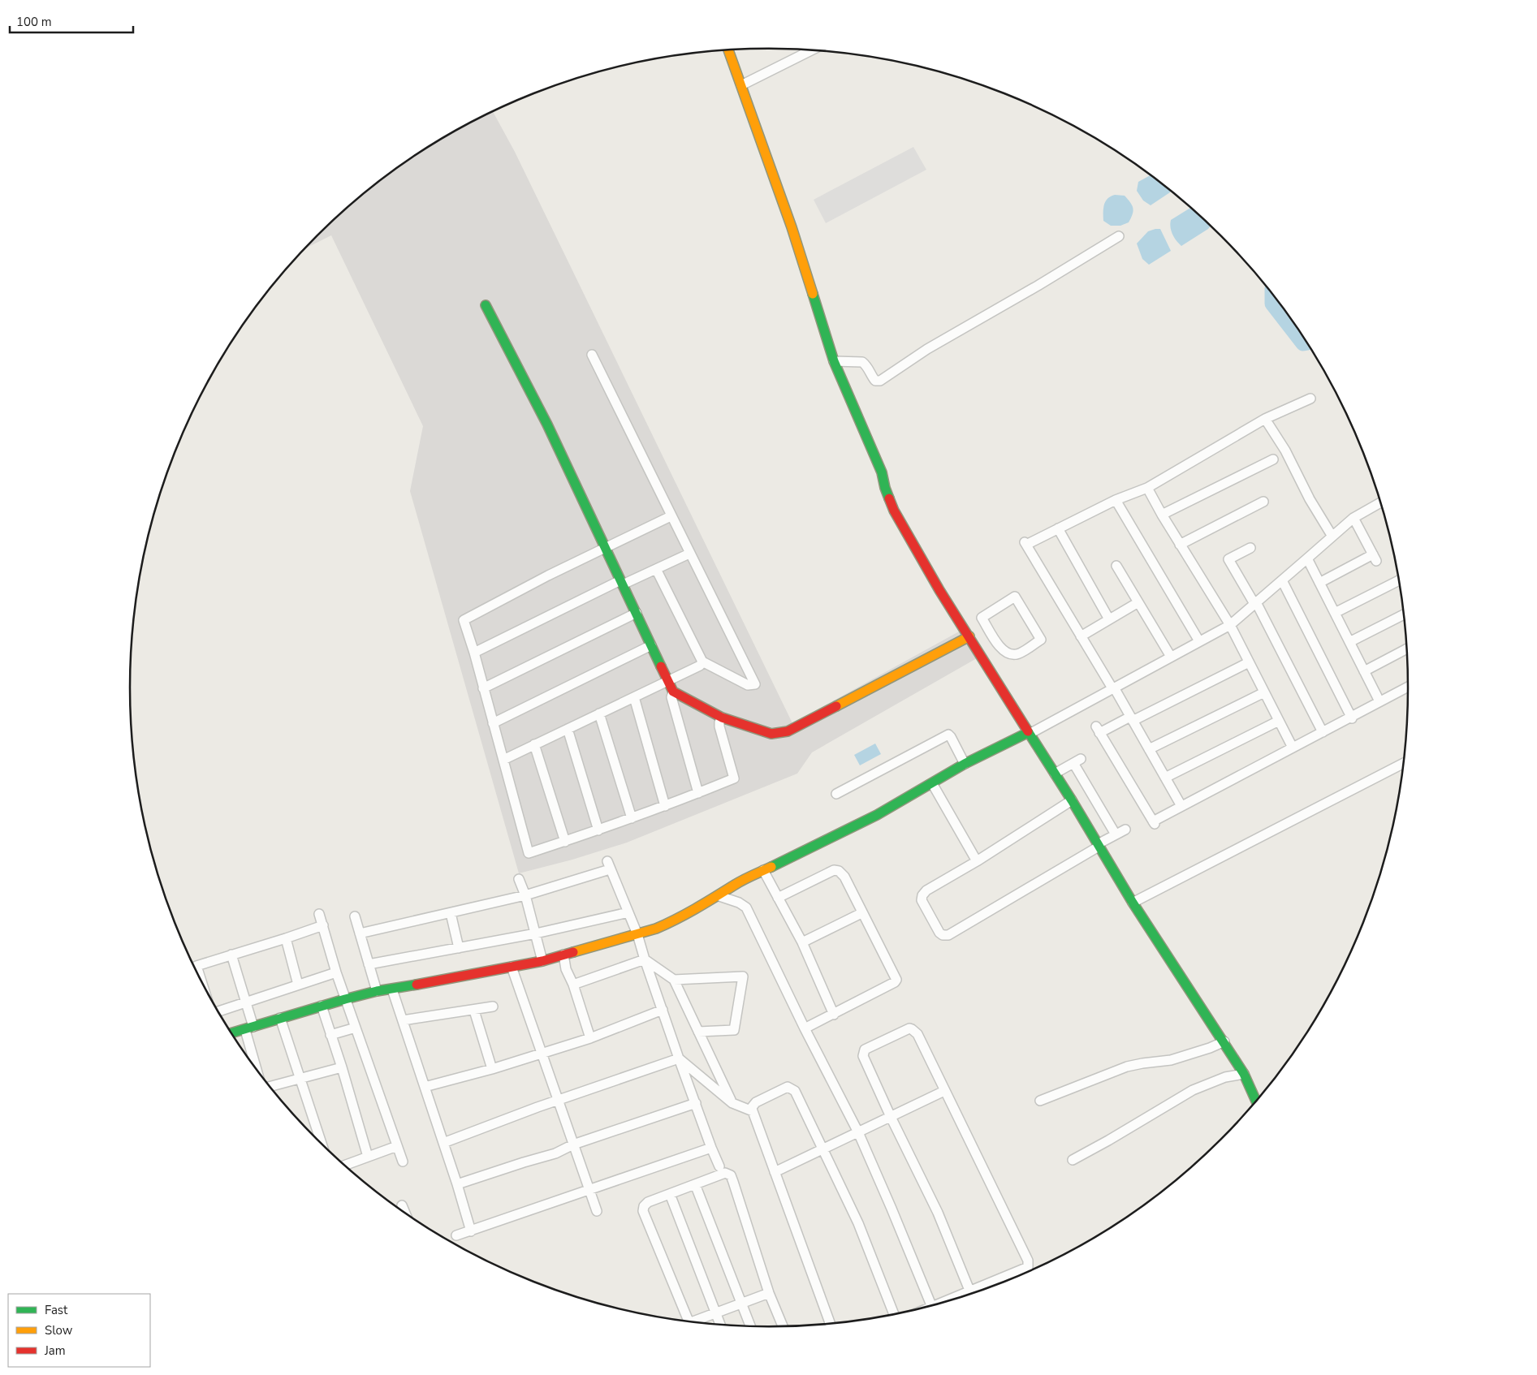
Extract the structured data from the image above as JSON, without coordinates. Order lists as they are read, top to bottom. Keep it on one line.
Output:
{"legend":["Fast","Slow","Jam"],"scale_bar":"100 m"}
